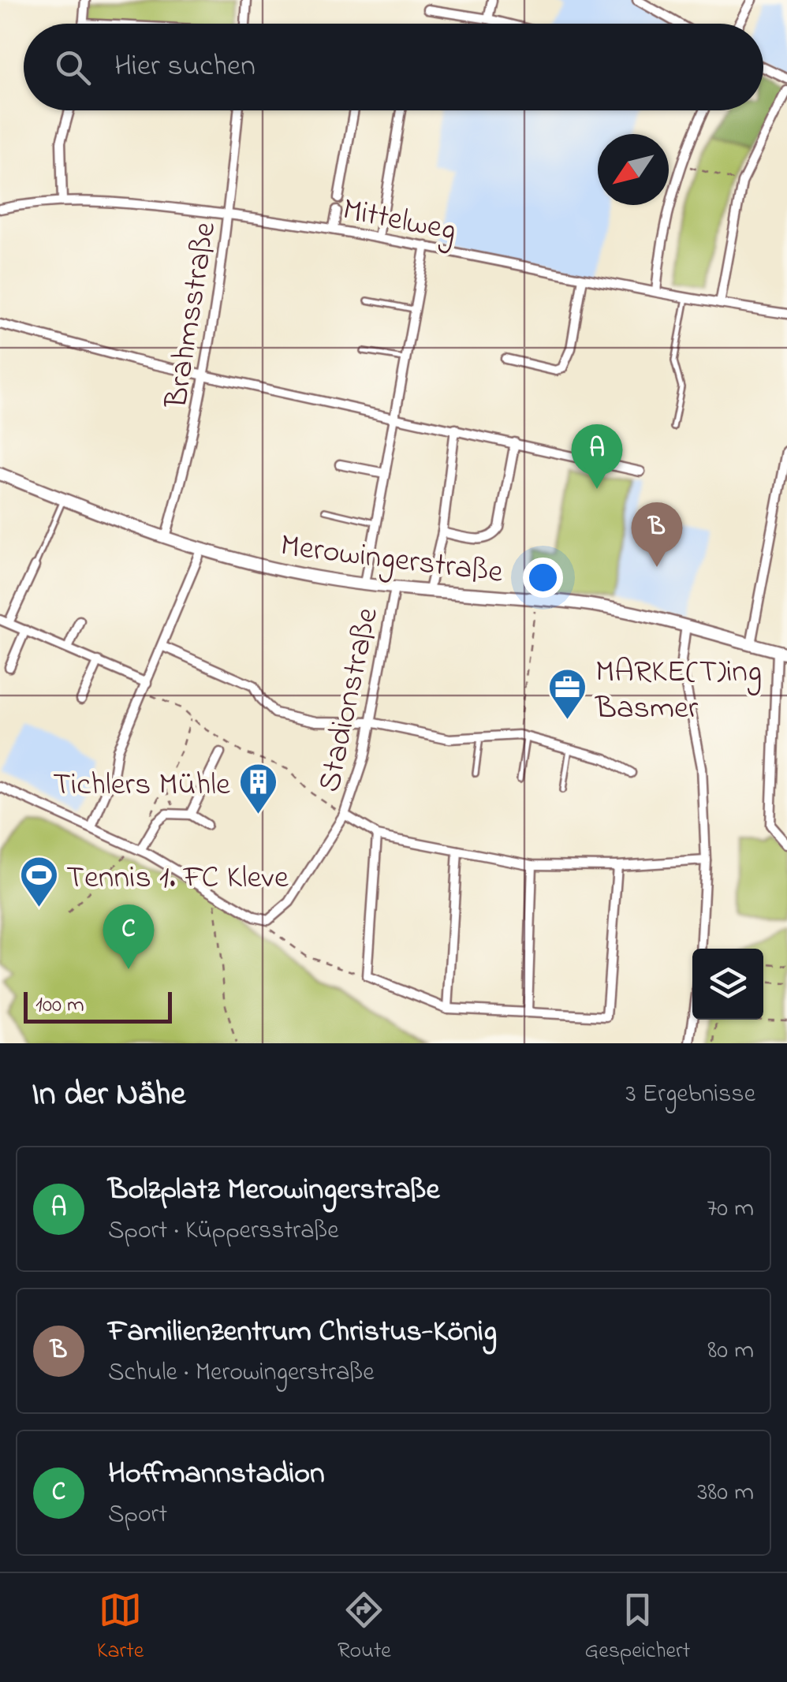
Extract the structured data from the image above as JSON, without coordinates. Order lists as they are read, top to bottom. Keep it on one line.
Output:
{"streets":{"street":["Mittelweg","Brahmsstraße","Merowingerstraße","Stadionstraße"]},"crossings":[["Mittelweg","Brahmsstraße"],["Brahmsstraße","Merowingerstraße"],["Merowingerstraße","Stadionstraße"]],"places":{"office":["MARKE(T)ing Basmer"],"building":["Tichlers Mühle"],"sports":["Tennis 1. FC Kleve"]},"scale_bar":"100 m","north":"bottom left","page":{"search":"Hier suchen","pins":["A","B","C"],"scale":"100 m","heading":["In der Nähe","3 Ergebnisse"],"list":[{"mark":"A","name":"Bolzplatz Merowingerstraße","note":"Sport · Küppersstraße","value":"70 m"},{"mark":"B","name":"Familienzentrum Christus-König","note":"Schule · Merowingerstraße","value":"80 m"},{"mark":"C","name":"Hoffmannstadion","note":"Sport","value":"380 m"}],"nav":["Karte","Route","Gespeichert"]}}
